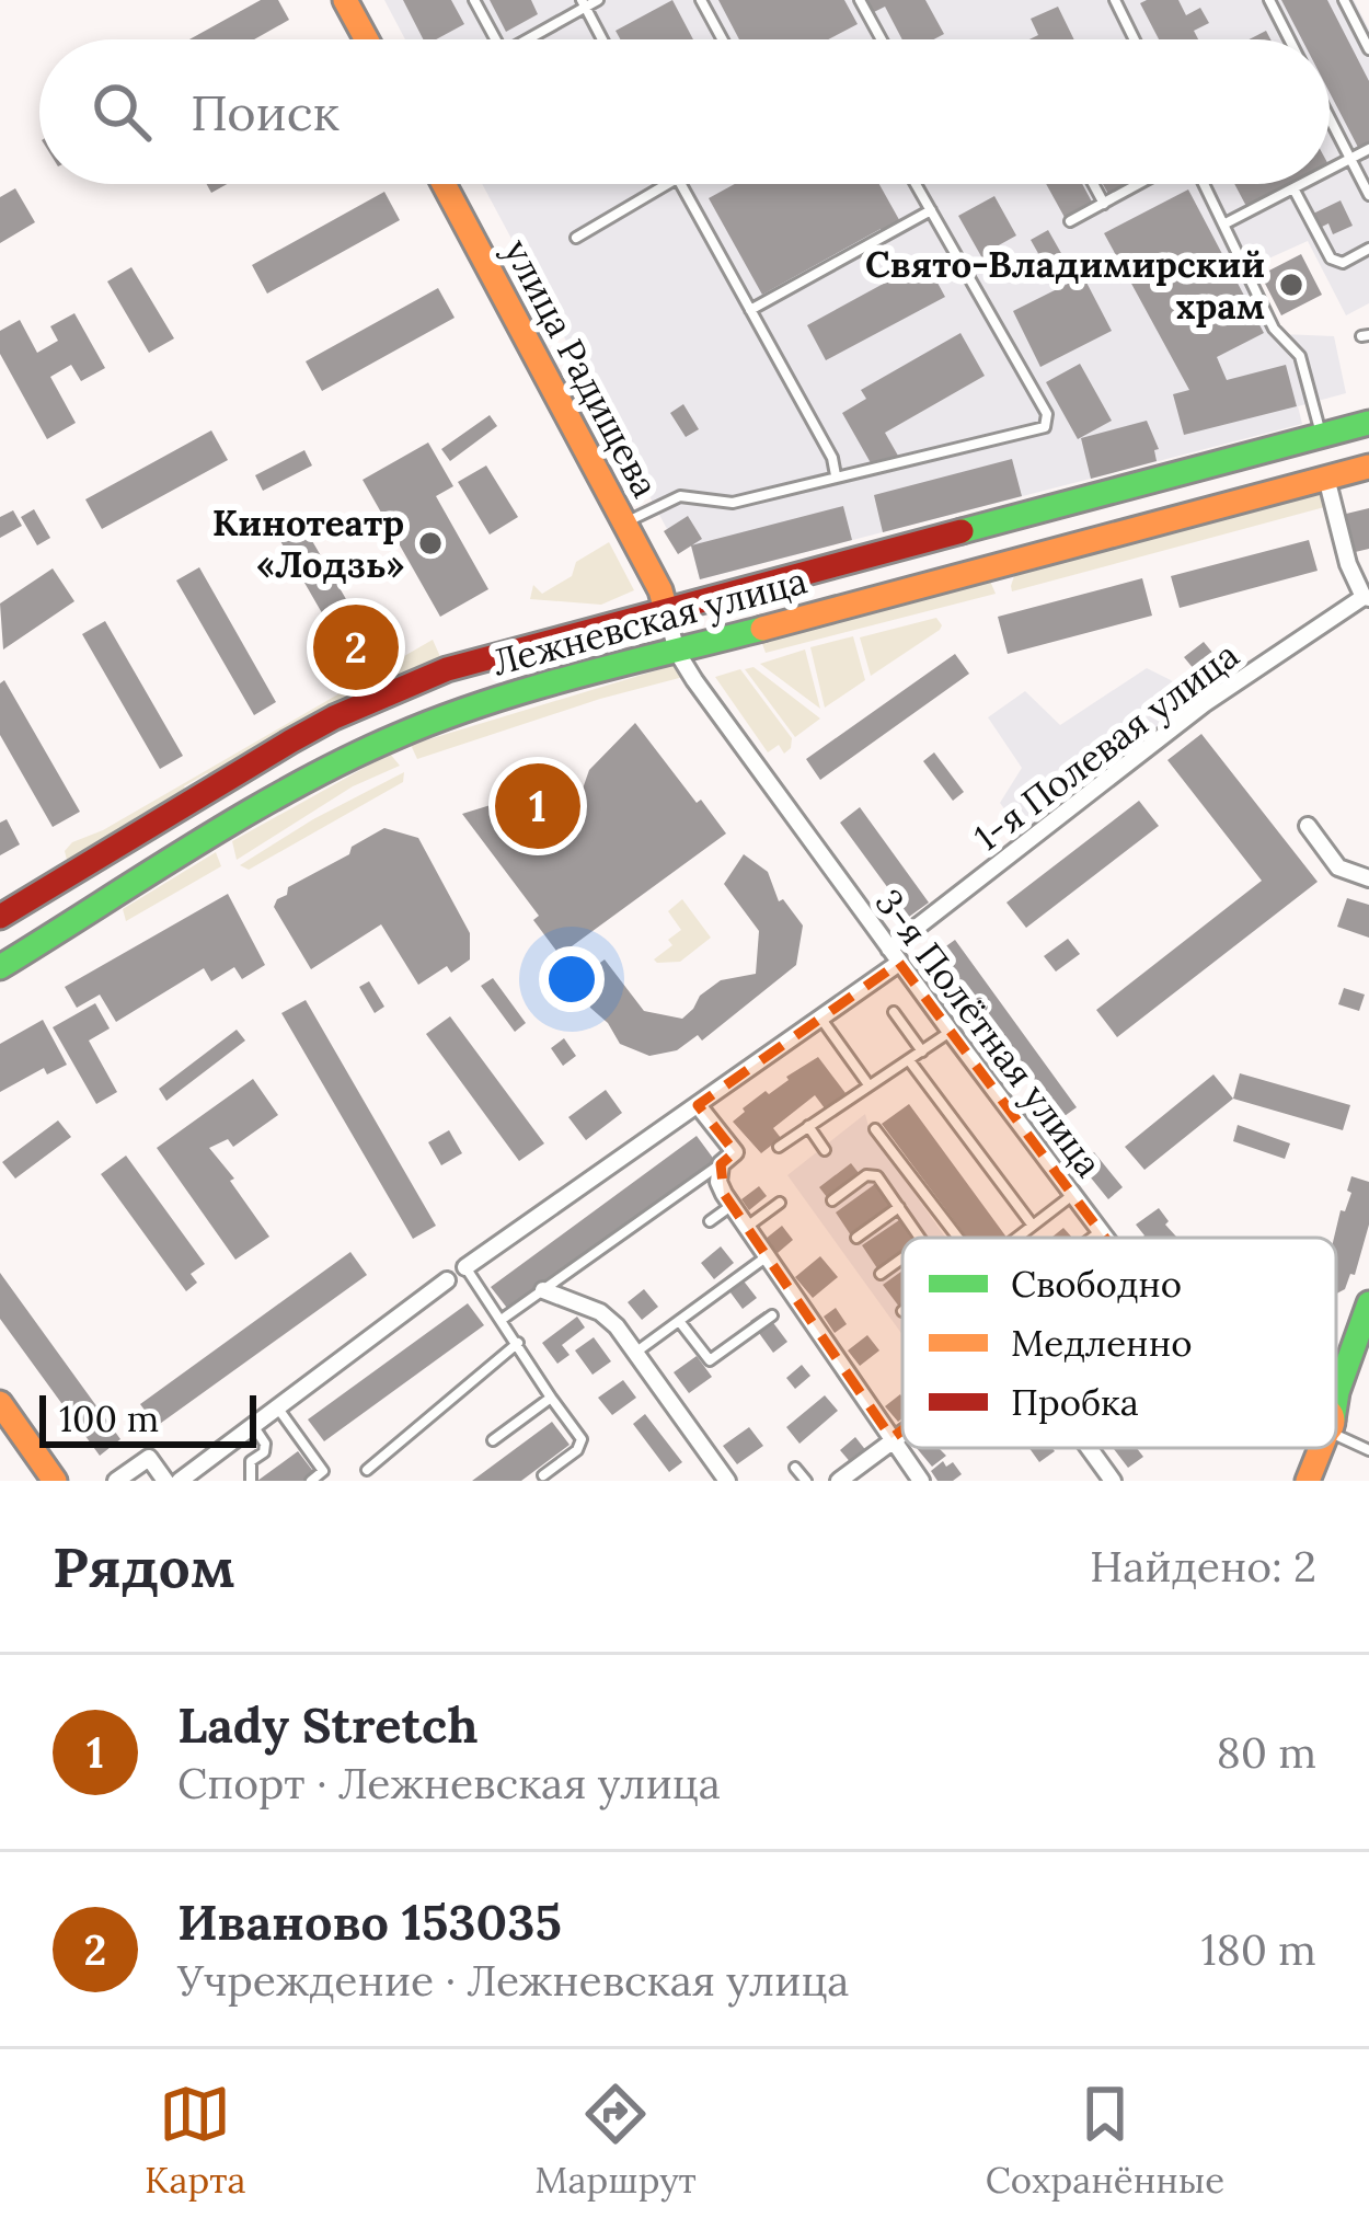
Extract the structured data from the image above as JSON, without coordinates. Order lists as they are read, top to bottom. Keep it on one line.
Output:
{"streets":{"main road":["улица Радищева","Лежневская улица"],"street":["1-я Полевая улица","3-я Полётная улица"]},"crossings":[["улица Радищева","Лежневская улица"],["Лежневская улица","3-я Полётная улица"],["1-я Полевая улица","3-я Полётная улица"]],"places":["Свято-Владимирский храм","Кинотеатр «Лодзь»"],"legend":["Свободно","Медленно","Пробка"],"scale_bar":"100 m","page":{"search":"Поиск","pins":["2","1"],"scale":"100 m","heading":["Рядом","Найдено: 2"],"list":[{"mark":"1","name":"Lady Stretch","note":"Спорт · Лежневская улица","value":"80 m"},{"mark":"2","name":"Иваново 153035","note":"Учреждение · Лежневская улица","value":"180 m"}],"nav":["Карта","Маршрут","Сохранённые"]}}
